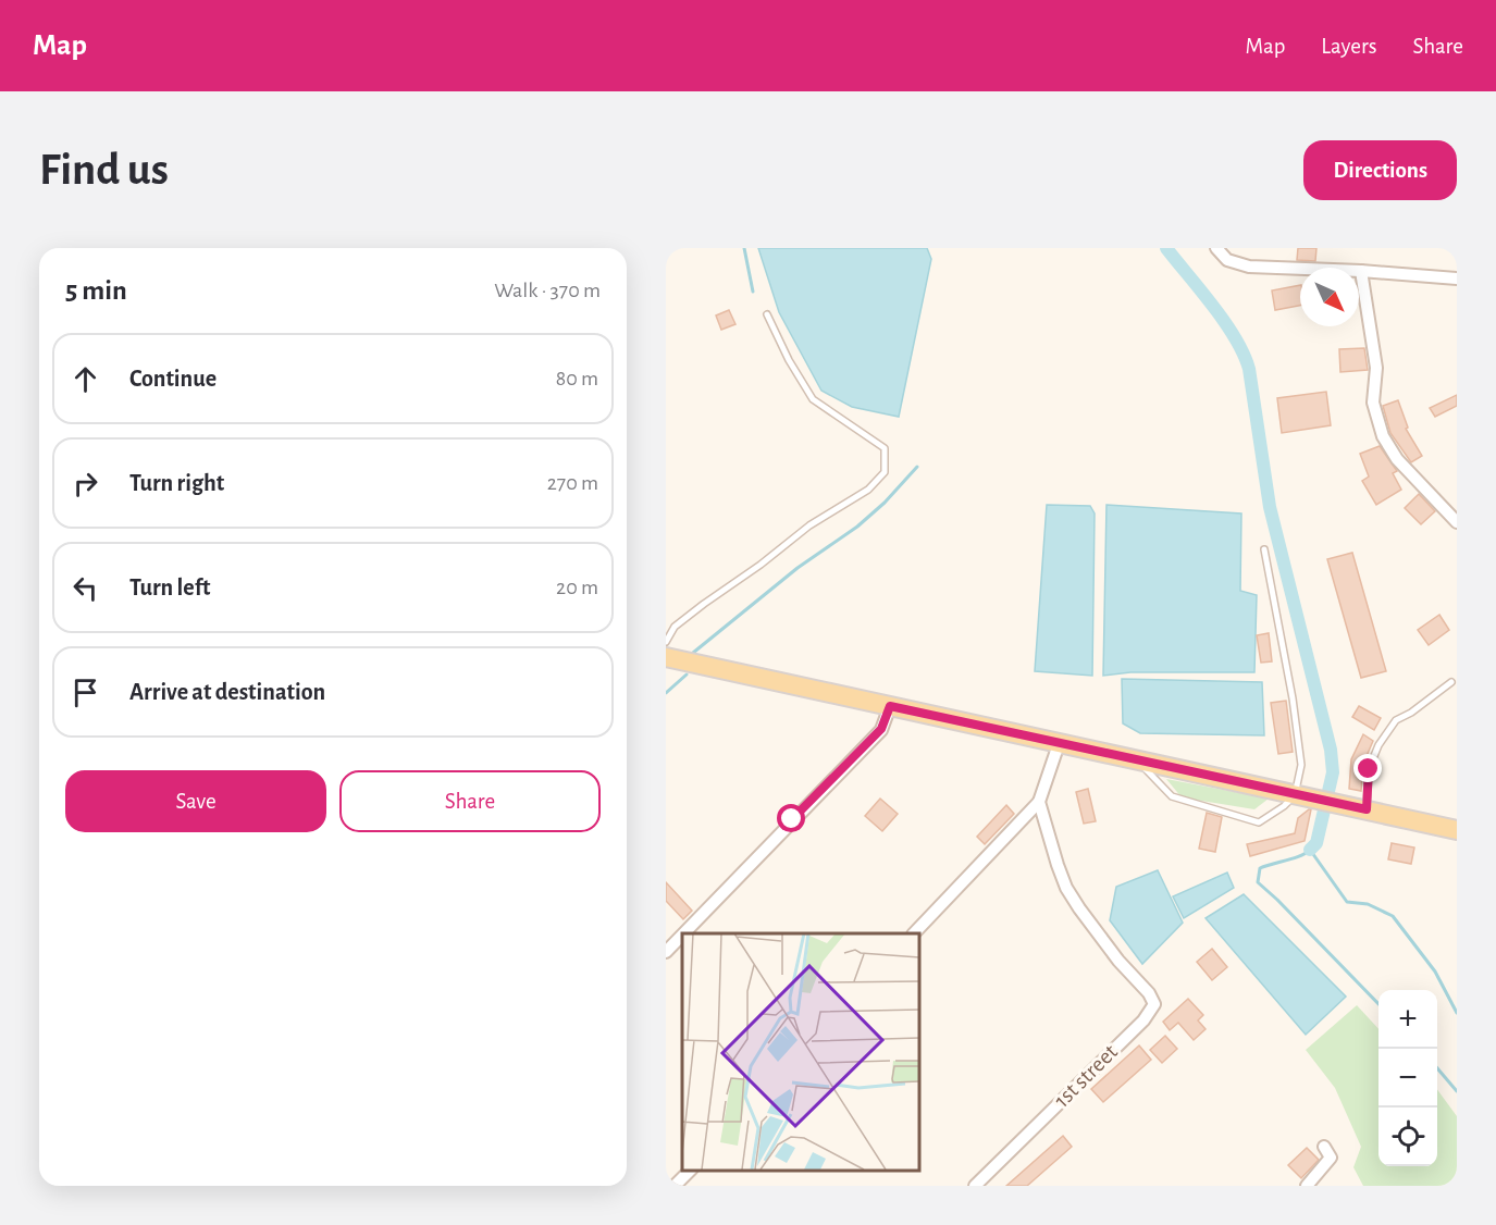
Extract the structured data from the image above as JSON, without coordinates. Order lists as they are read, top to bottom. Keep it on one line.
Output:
{"streets":{"street":["1st street"]},"north":"bottom right","page":{"header":"Map","nav":["Map","Layers","Share"],"buttons":["Directions",["Save","Share"]],"title":"Find us","heading":["5 min","Walk · 370 m"],"list":[["Continue","80 m"],["Turn right","270 m"],["Turn left","20 m"],"Arrive at destination"],"map_buttons":["+","−"]}}
